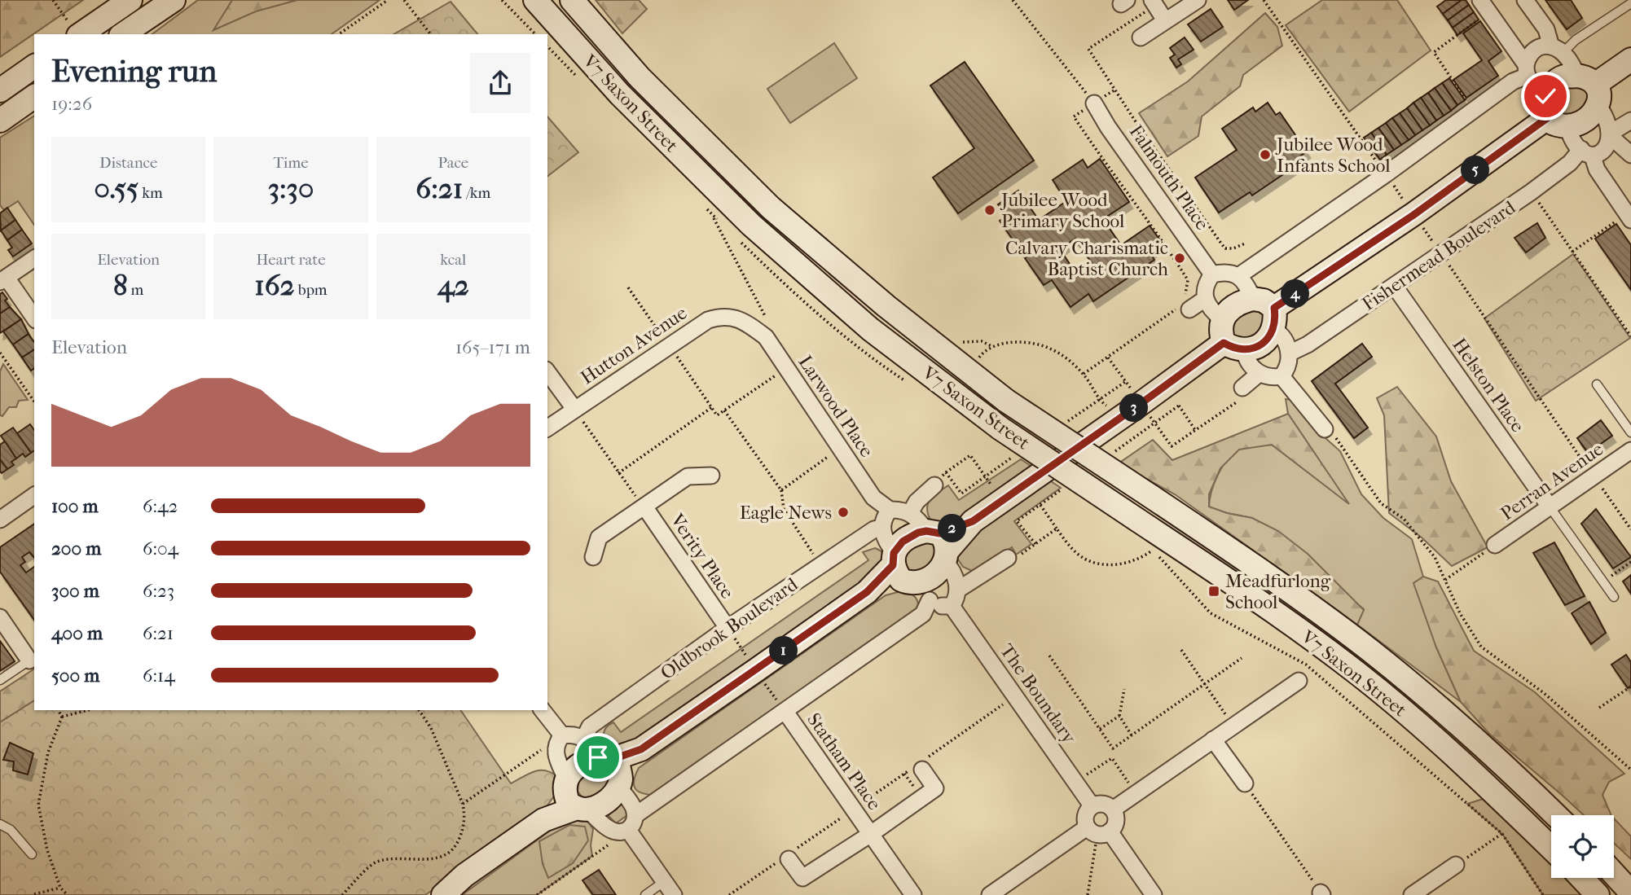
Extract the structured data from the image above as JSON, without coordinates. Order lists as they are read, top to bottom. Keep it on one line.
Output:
{"streets":{"street":["V7 Saxon Street","Falmouth Place","Fishermead Boulevard","Hutton Avenue","Helston Place","Larwood Place","Perran Avenue","Verity Place","Oldbrook Boulevard","The Boundary","Statham Place"]},"crossings":[["Fishermead Boulevard","Helston Place"],["Hutton Avenue","Larwood Place"],["Helston Place","Perran Avenue"],["Verity Place","Oldbrook Boulevard"]],"places":{"other":["Jubilee Wood Infants School","Jubilee Wood Primary School","Calvary Charismatic Baptist Church","Eagle News"],"transit":["Meadfurlong School"]},"page":{"heading":["Evening run","19:26"],"stats":[["Distance","0.55 km"],["Time","3:30"],["Pace","6:21 /km"],["Elevation","8 m"],["Heart rate","162 bpm"],["kcal","42"]],"pins":["5","4","3","2","1"],"chart":["Elevation","165–171 m"],"list":[{"name":"100 m","note":"6:42"},{"name":"200 m","note":"6:04"},{"name":"300 m","note":"6:23"},{"name":"400 m","note":"6:21"},{"name":"500 m","note":"6:14"}]}}
